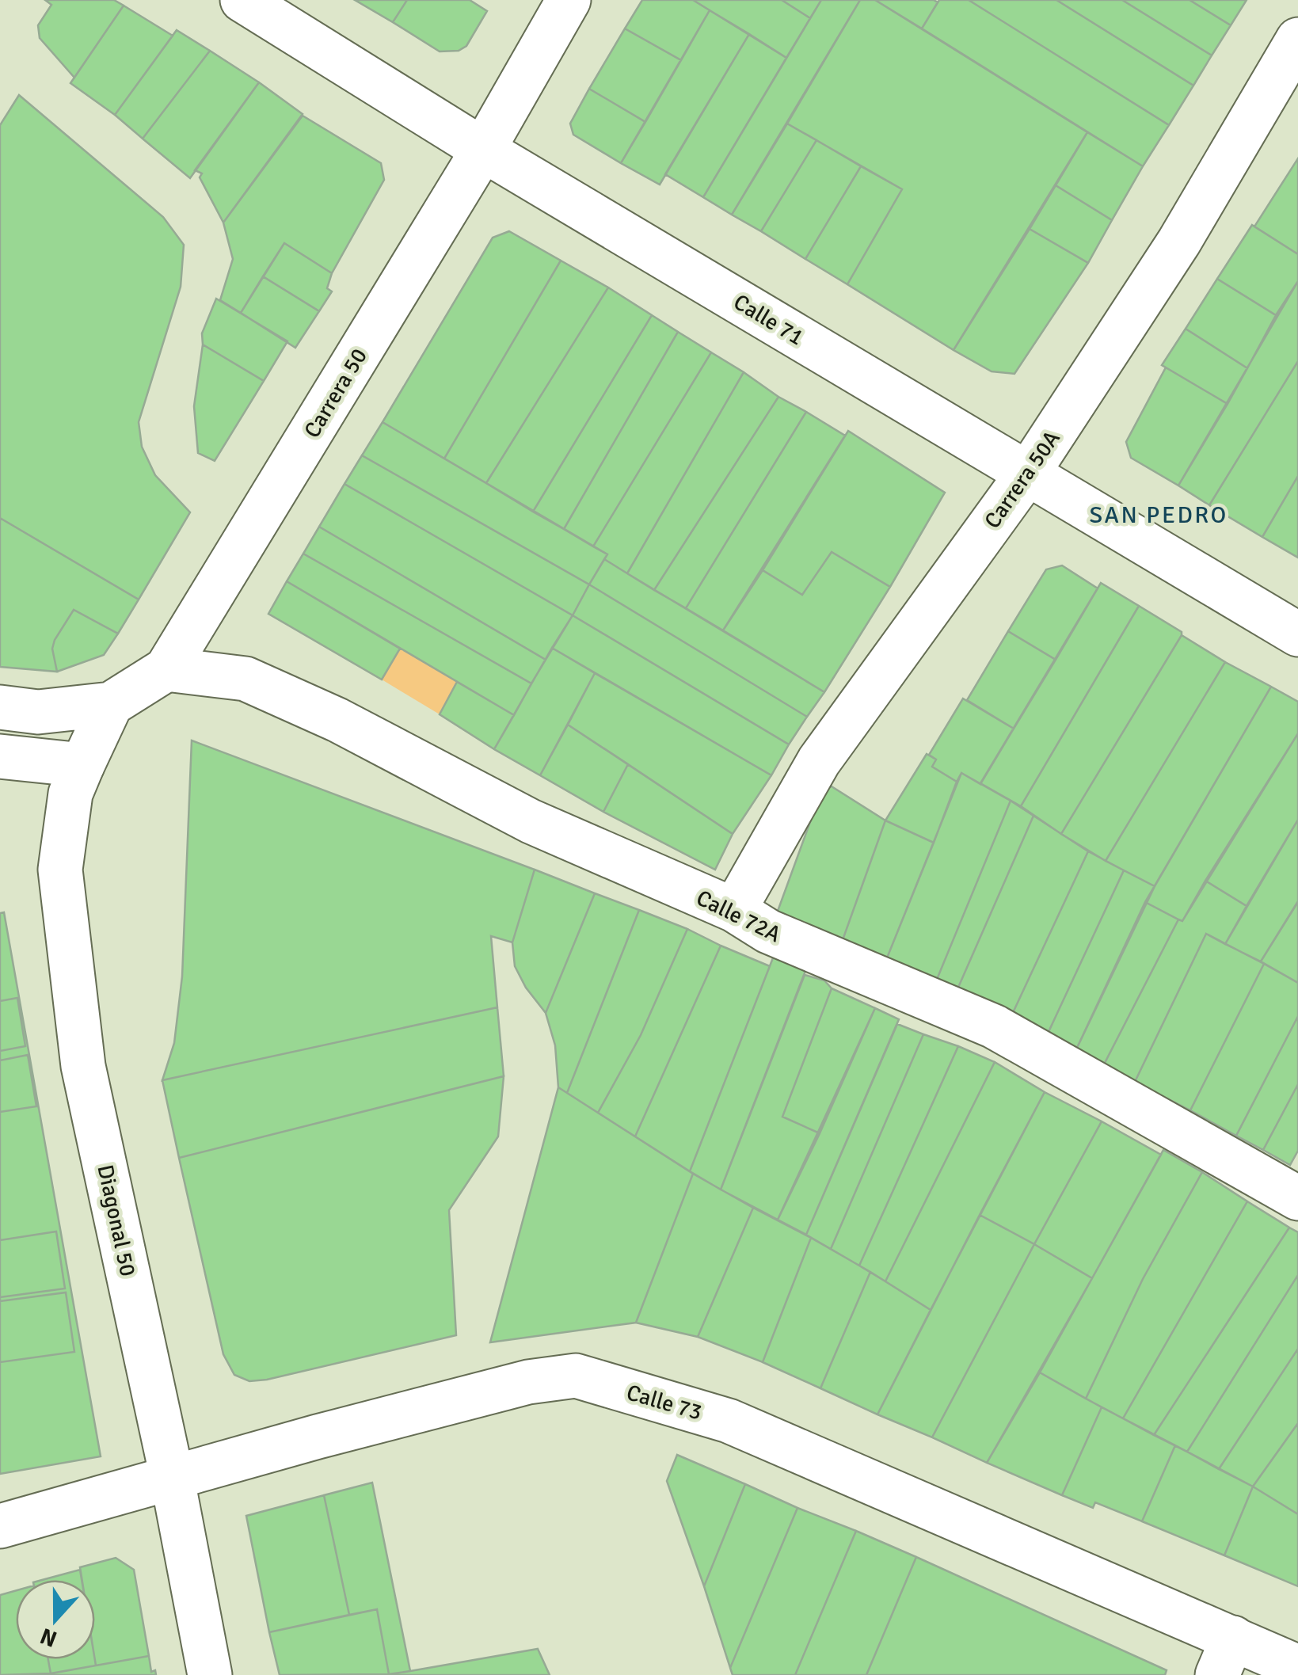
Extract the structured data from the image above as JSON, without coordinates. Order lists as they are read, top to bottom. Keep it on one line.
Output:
{"streets":{"street":["Calle 71","Carrera 50","Carrera 50A","Calle 72A","Diagonal 50","Calle 73"]},"crossings":[["Calle 71","Carrera 50"],["Calle 71","Carrera 50A"],["Carrera 50","Calle 72A"],["Carrera 50A","Calle 72A"],["Diagonal 50","Calle 73"]],"districts":["SAN PEDRO"],"north":"bottom"}
